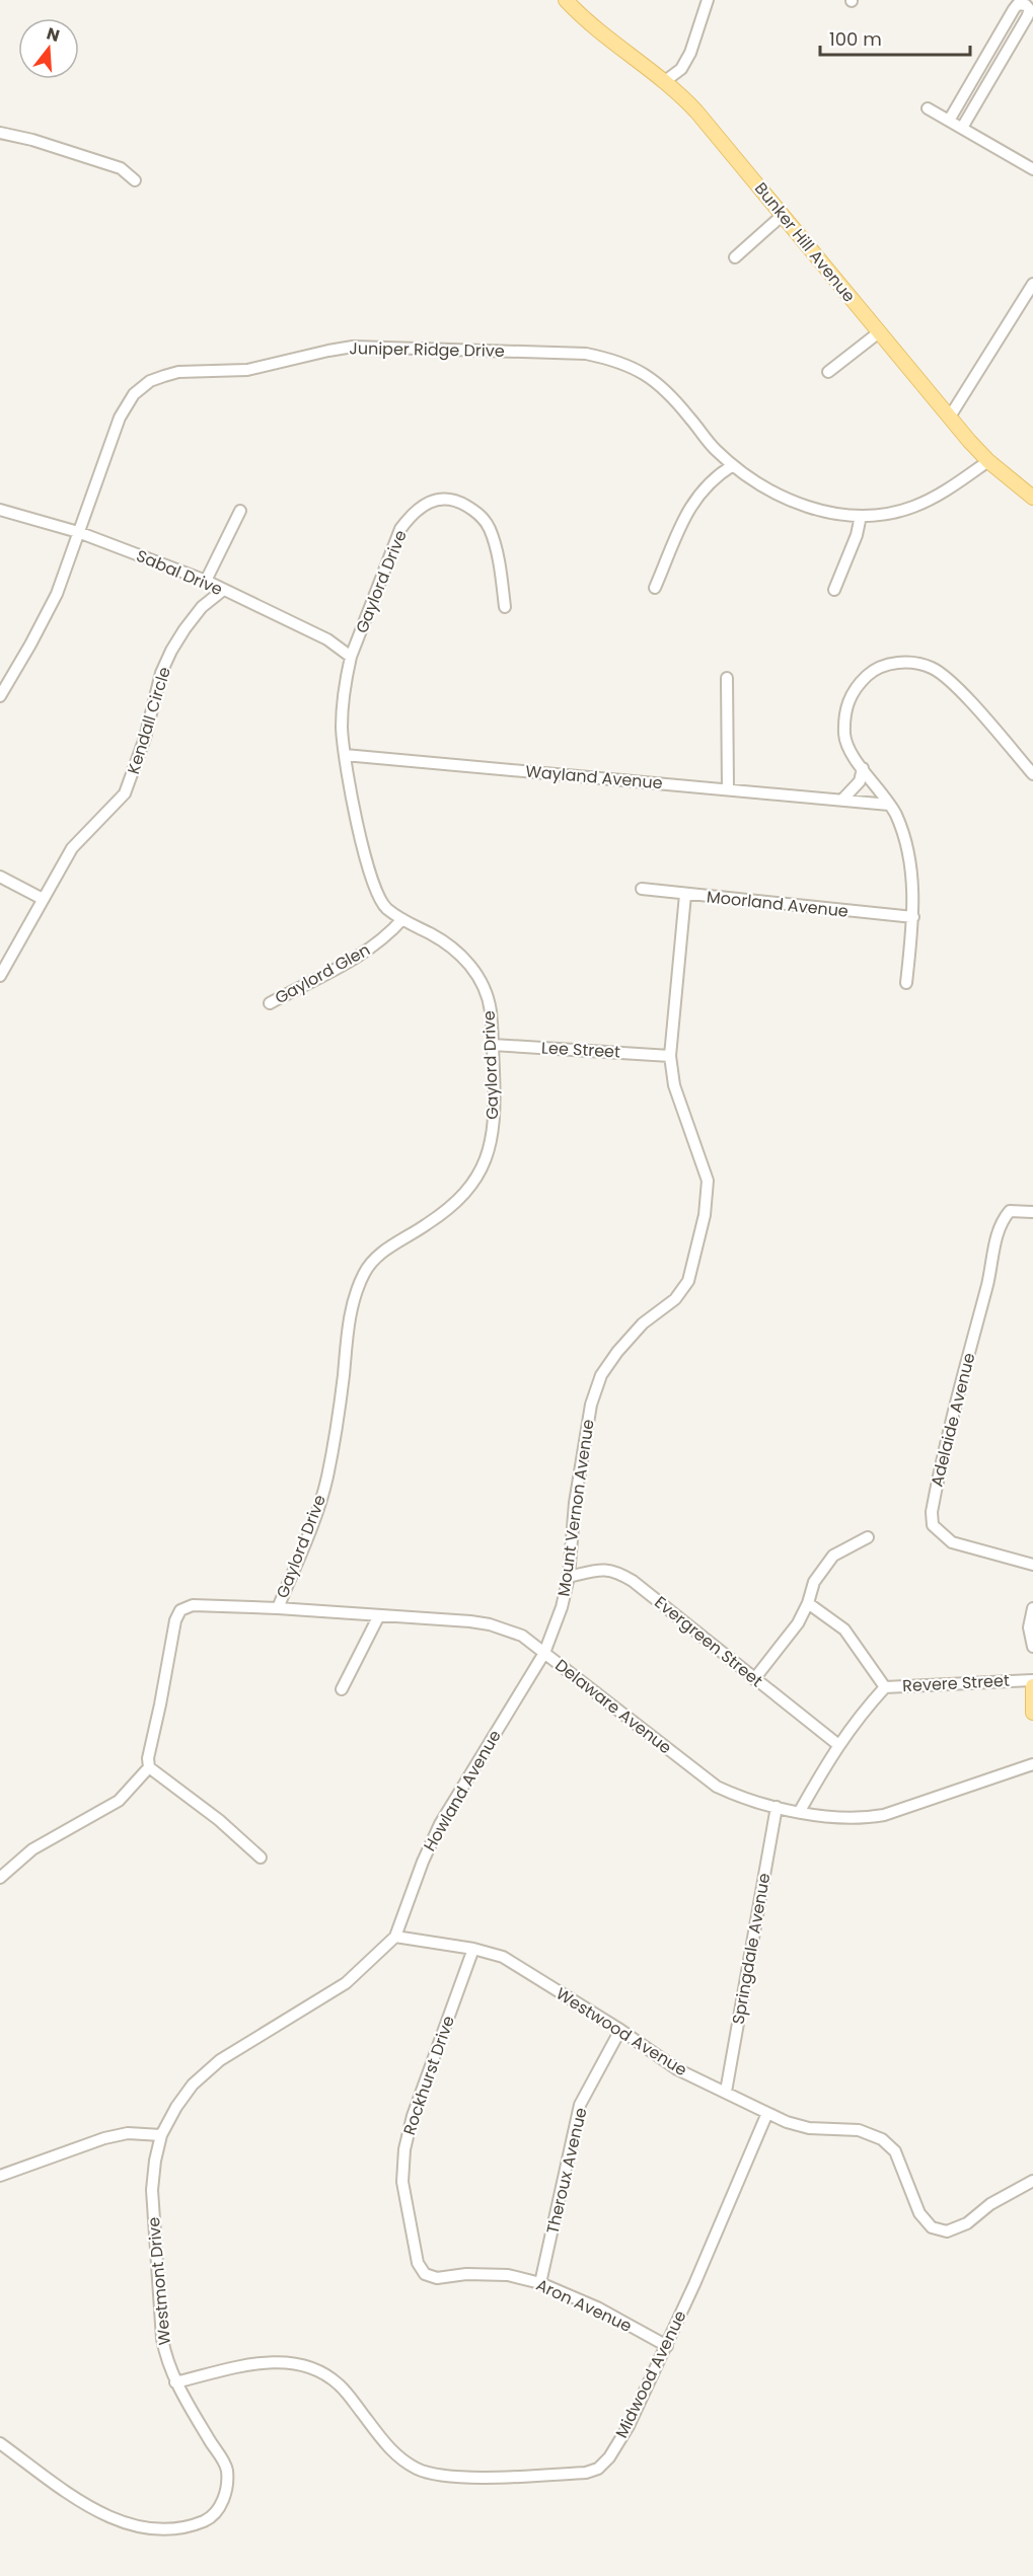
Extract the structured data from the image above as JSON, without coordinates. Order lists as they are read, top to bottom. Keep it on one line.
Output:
{"streets":{"main road":["Bunker Hill Avenue"],"street":["Juniper Ridge Drive","Sabal Drive","Gaylord Drive","Kendall Circle","Wayland Avenue","Moorland Avenue","Gaylord Glen","Lee Street","Adelaide Avenue","Mount Vernon Avenue","Evergreen Street","Revere Street","Delaware Avenue","Howland Avenue","Springdale Avenue","Westwood Avenue","Rockhurst Drive","Theroux Avenue","Westmont Drive","Aron Avenue","Midwood Avenue"]},"crossings":[["Bunker Hill Avenue","Juniper Ridge Drive"],["Juniper Ridge Drive","Sabal Drive"],["Sabal Drive","Gaylord Drive"],["Sabal Drive","Kendall Circle"],["Gaylord Drive","Wayland Avenue"],["Gaylord Drive","Gaylord Glen"],["Gaylord Drive","Lee Street"],["Gaylord Drive","Delaware Avenue"],["Moorland Avenue","Mount Vernon Avenue"],["Lee Street","Mount Vernon Avenue"],["Mount Vernon Avenue","Evergreen Street"],["Mount Vernon Avenue","Delaware Avenue"],["Mount Vernon Avenue","Howland Avenue"],["Delaware Avenue","Howland Avenue"],["Delaware Avenue","Springdale Avenue"],["Howland Avenue","Westwood Avenue"],["Howland Avenue","Westmont Drive"],["Springdale Avenue","Westwood Avenue"],["Westwood Avenue","Rockhurst Drive"],["Westwood Avenue","Theroux Avenue"],["Westwood Avenue","Westmont Drive"],["Westwood Avenue","Midwood Avenue"],["Rockhurst Drive","Aron Avenue"],["Theroux Avenue","Aron Avenue"],["Westmont Drive","Midwood Avenue"],["Aron Avenue","Midwood Avenue"]],"scale_bar":"100 m","north":"top"}
